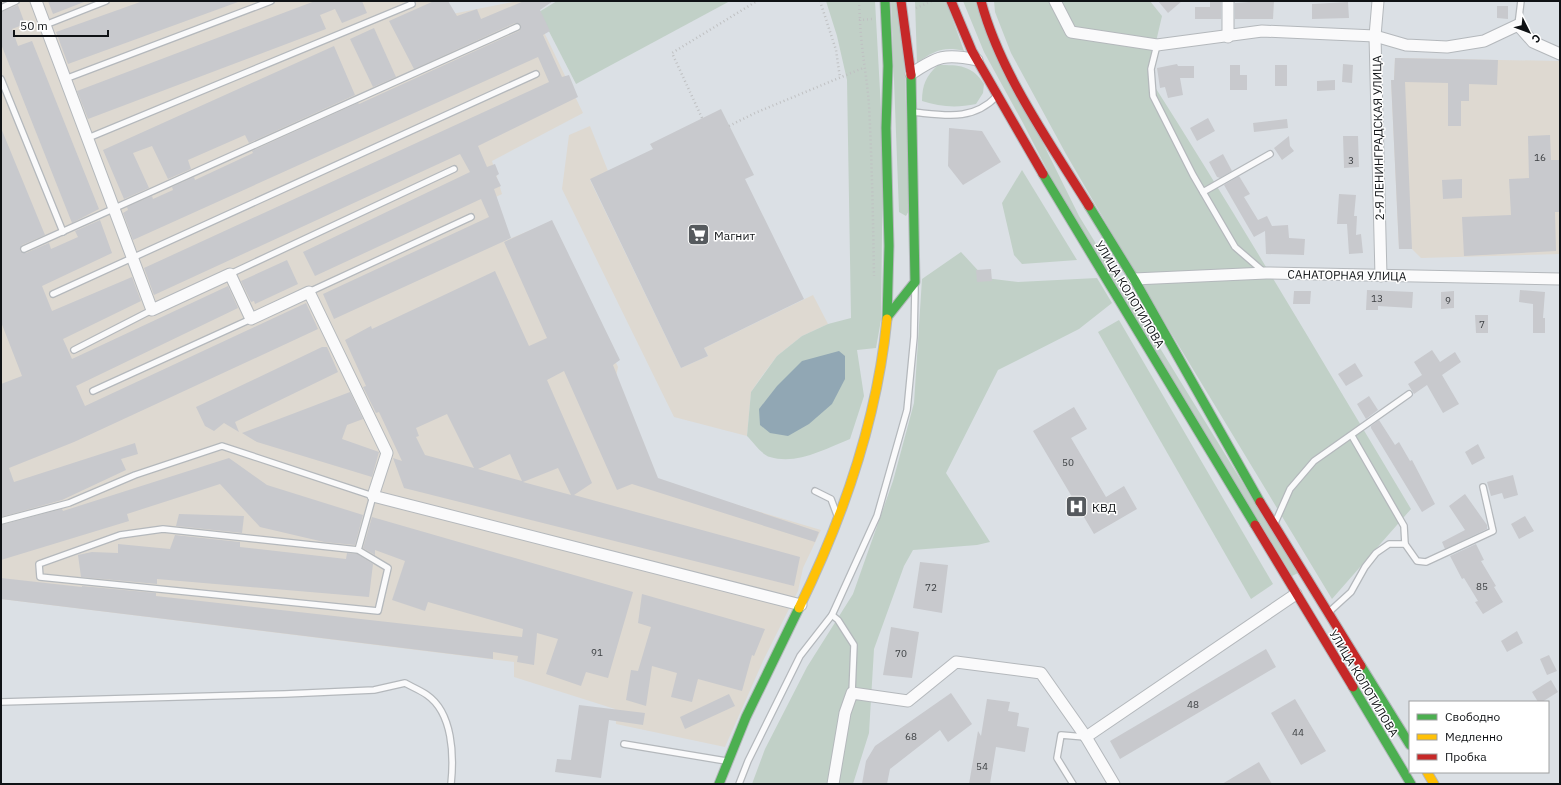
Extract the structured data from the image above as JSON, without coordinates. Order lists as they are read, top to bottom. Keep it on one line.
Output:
{"streets":{"main road":["УЛИЦА КОЛОТИЛОВА"],"street":["2-Я ЛЕНИНГРАДСКАЯ УЛИЦА","САНАТОРНАЯ УЛИЦА"]},"crossings":[["2-Я ЛЕНИНГРАДСКАЯ УЛИЦА","САНАТОРНАЯ УЛИЦА"],["САНАТОРНАЯ УЛИЦА","УЛИЦА КОЛОТИЛОВА"]],"places":{"supermarket":["Магнит"],"hospital":["КВД"]},"house_numbers":["16","3","13","9","7","50","85","72","91","70","48","44","68","54"],"legend":["Свободно","Медленно","Пробка"],"scale_bar":"50 m","north":"bottom right"}
